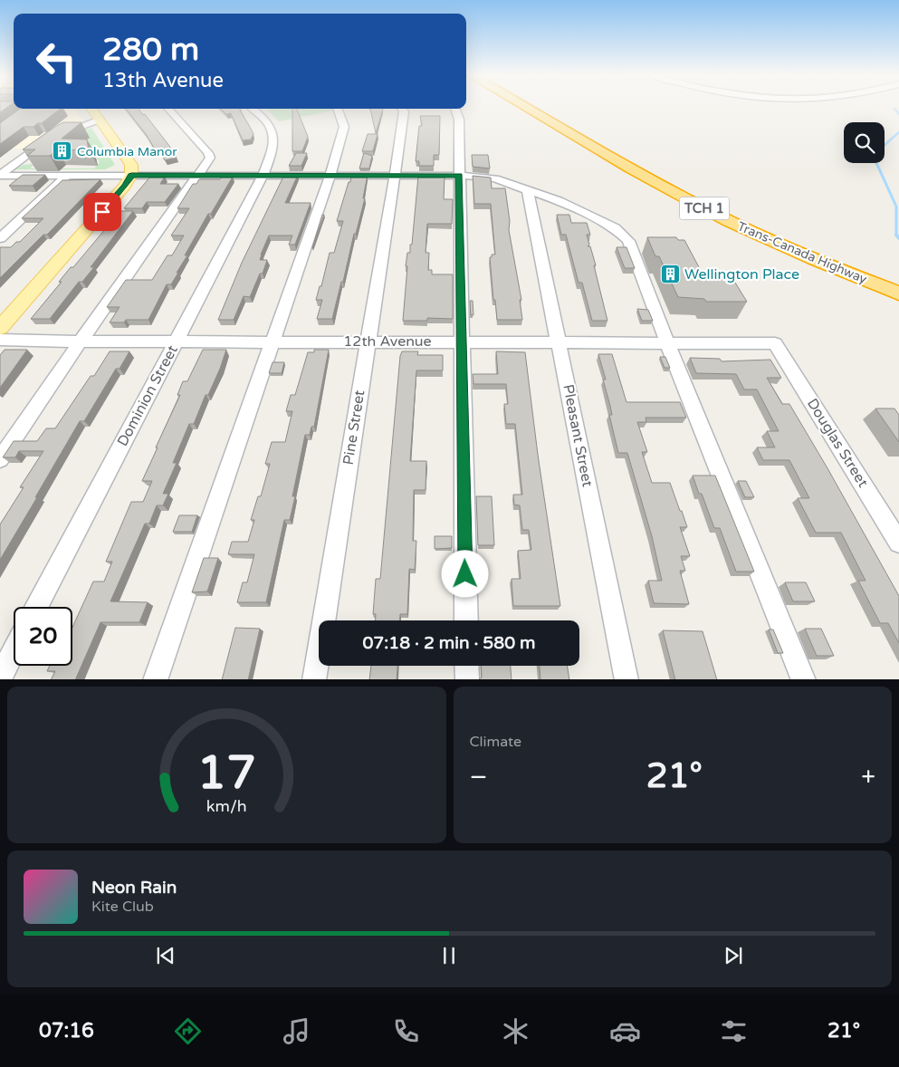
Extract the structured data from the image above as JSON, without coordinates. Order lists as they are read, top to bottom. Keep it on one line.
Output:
{"streets":{"highway":["TCH 1","Trans-Canada Highway"],"street":["12th Avenue","Dominion Street","Pine Street","Pleasant Street","Douglas Street"]},"crossings":[["12th Avenue","Dominion Street"],["12th Avenue","Pine Street"],["12th Avenue","Pleasant Street"],["12th Avenue","Douglas Street"]],"places":{"building":["Columbia Manor","Wellington Place"]},"page":{"turn":["280 m","13th Avenue"],"limit":"20","trip":"07:18 · 2 min · 580 m","tile":"Climate","heat":["−","21°","+"],"song":["Neon Rain","Kite Club"],"tabs":["07:16","21°"],"gauge":["17","km/h"]}}
